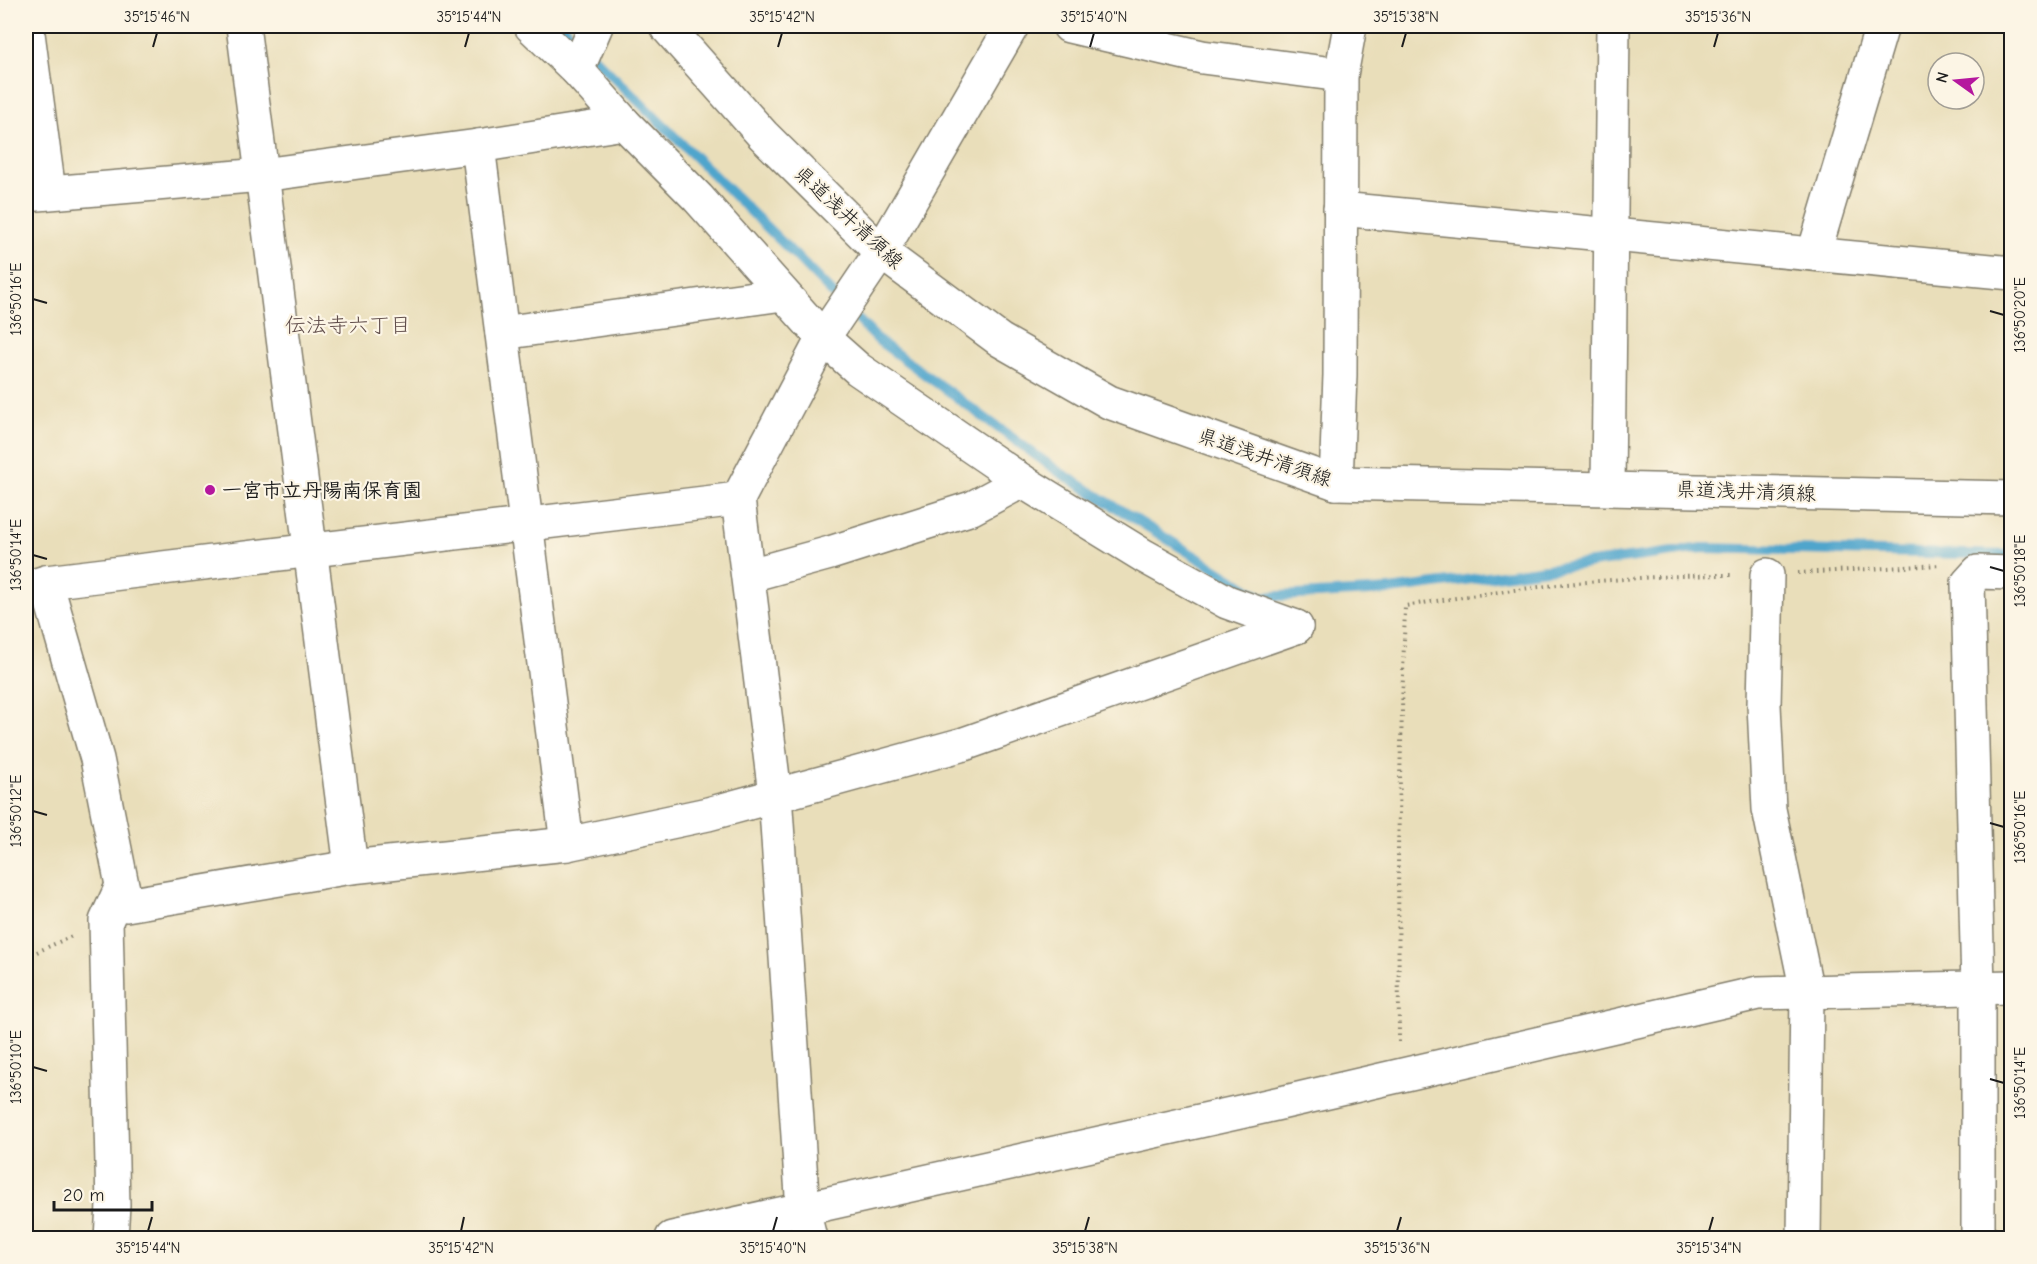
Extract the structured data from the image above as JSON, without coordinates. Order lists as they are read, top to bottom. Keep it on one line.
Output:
{"streets":{"street":["県道浅井清須線"]},"districts":["伝法寺六丁目"],"places":["一宮市立丹陽南保育園"],"scale_bar":"20 m","north":"left","coordinates":["35°15'46\"N","35°15'44\"N","35°15'42\"N","35°15'40\"N","35°15'38\"N","35°15'36\"N","136°50'16\"E","136°50'20\"E","136°50'14\"E","136°50'18\"E","136°50'12\"E","136°50'10\"E","35°15'34\"N"]}
